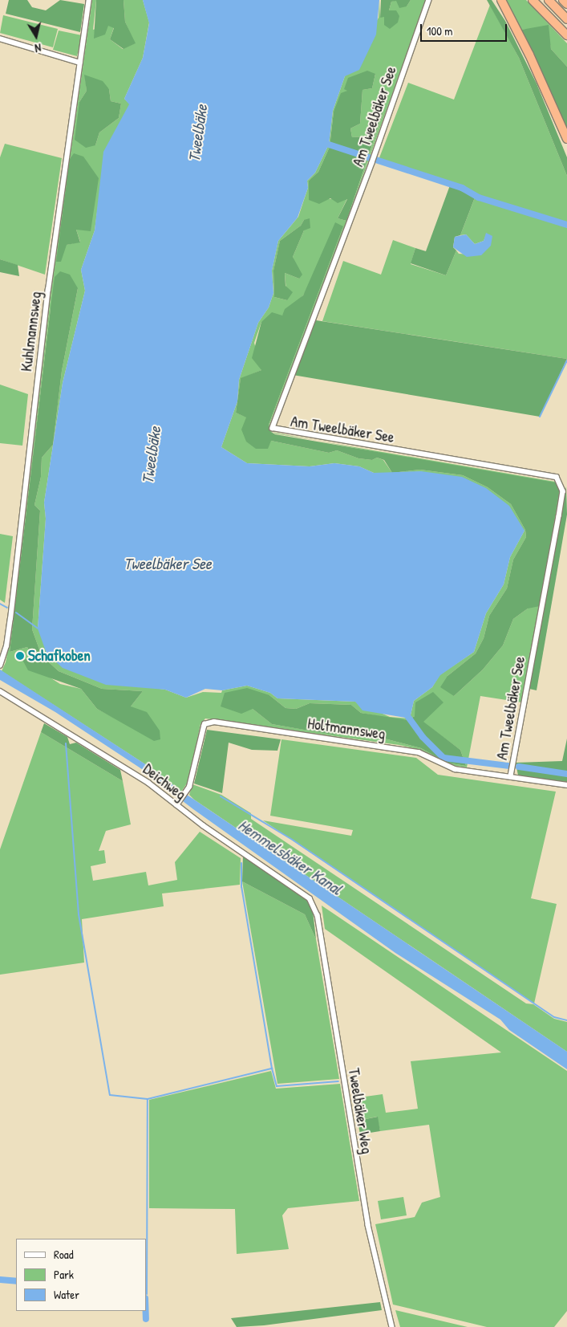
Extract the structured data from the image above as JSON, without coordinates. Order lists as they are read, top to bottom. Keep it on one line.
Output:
{"streets":{"street":["Am Tweelbäker See","Kuhlmannsweg","Holtmannsweg","Deichweg","Tweelbäker Weg"]},"crossings":[["Am Tweelbäker See","Holtmannsweg"],["Holtmannsweg","Deichweg"],["Deichweg","Tweelbäker Weg"]],"water":["Tweelbäke","Tweelbäker See","Hemmelsbäker Kanal"],"places":["Schafkoben"],"legend":["Road","Park","Water"],"scale_bar":"100 m","north":"bottom"}
